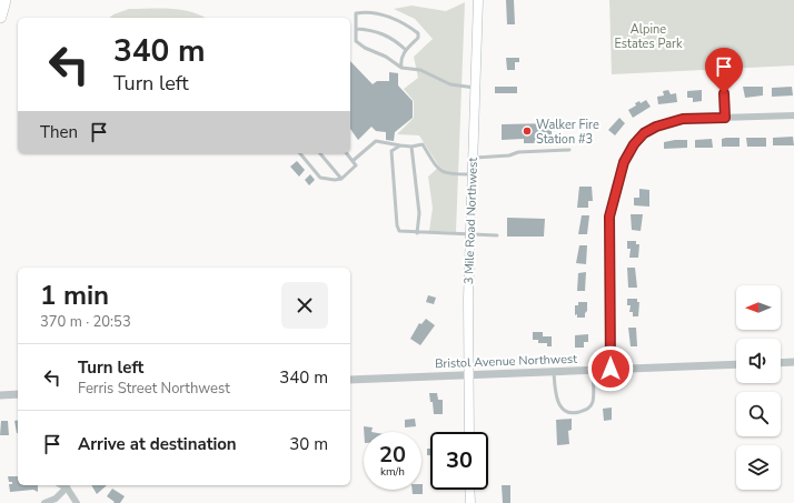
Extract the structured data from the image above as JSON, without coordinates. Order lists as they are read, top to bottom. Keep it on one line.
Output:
{"streets":{"main road":["3 Mile Road Northwest"],"street":["Bristol Avenue Northwest"]},"crossings":[["3 Mile Road Northwest","Bristol Avenue Northwest"]],"parks":["Alpine Estates Park"],"places":["Walker Fire Station #3"],"north":"left","page":{"turn":["340 m","Turn left"],"then":"Then","heading":["1 min","370 m · 20:53"],"list":[{"name":"Turn left","note":"Ferris Street Northwest","value":"340 m"},{"name":"Arrive at destination","value":"30 m"}],"speed":"20 km/h","limit":"30"}}
